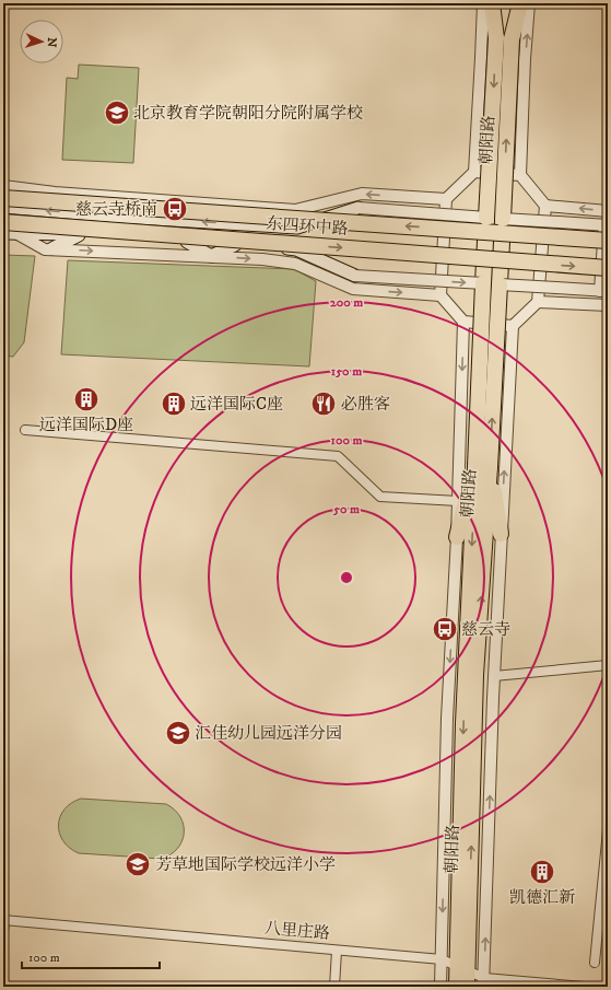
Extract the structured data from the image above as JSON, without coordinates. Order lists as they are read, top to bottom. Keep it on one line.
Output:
{"streets":{"highway":["朝阳路","东四环中路"],"street":["八里庄路"]},"crossings":[["朝阳路","东四环中路"],["朝阳路","八里庄路"]],"places":{"school or university":["北京教育学院朝阳分院附属学校","汇佳幼儿园远洋分园","芳草地国际学校远洋小学"],"bus stop":["慈云寺桥南","慈云寺"],"building":["远洋国际D座","远洋国际C座","凯德汇新"],"restaurant":["必胜客"]},"scale_bar":"100 m","north":"right","rings":["200 m","150 m","100 m","50 m"]}
